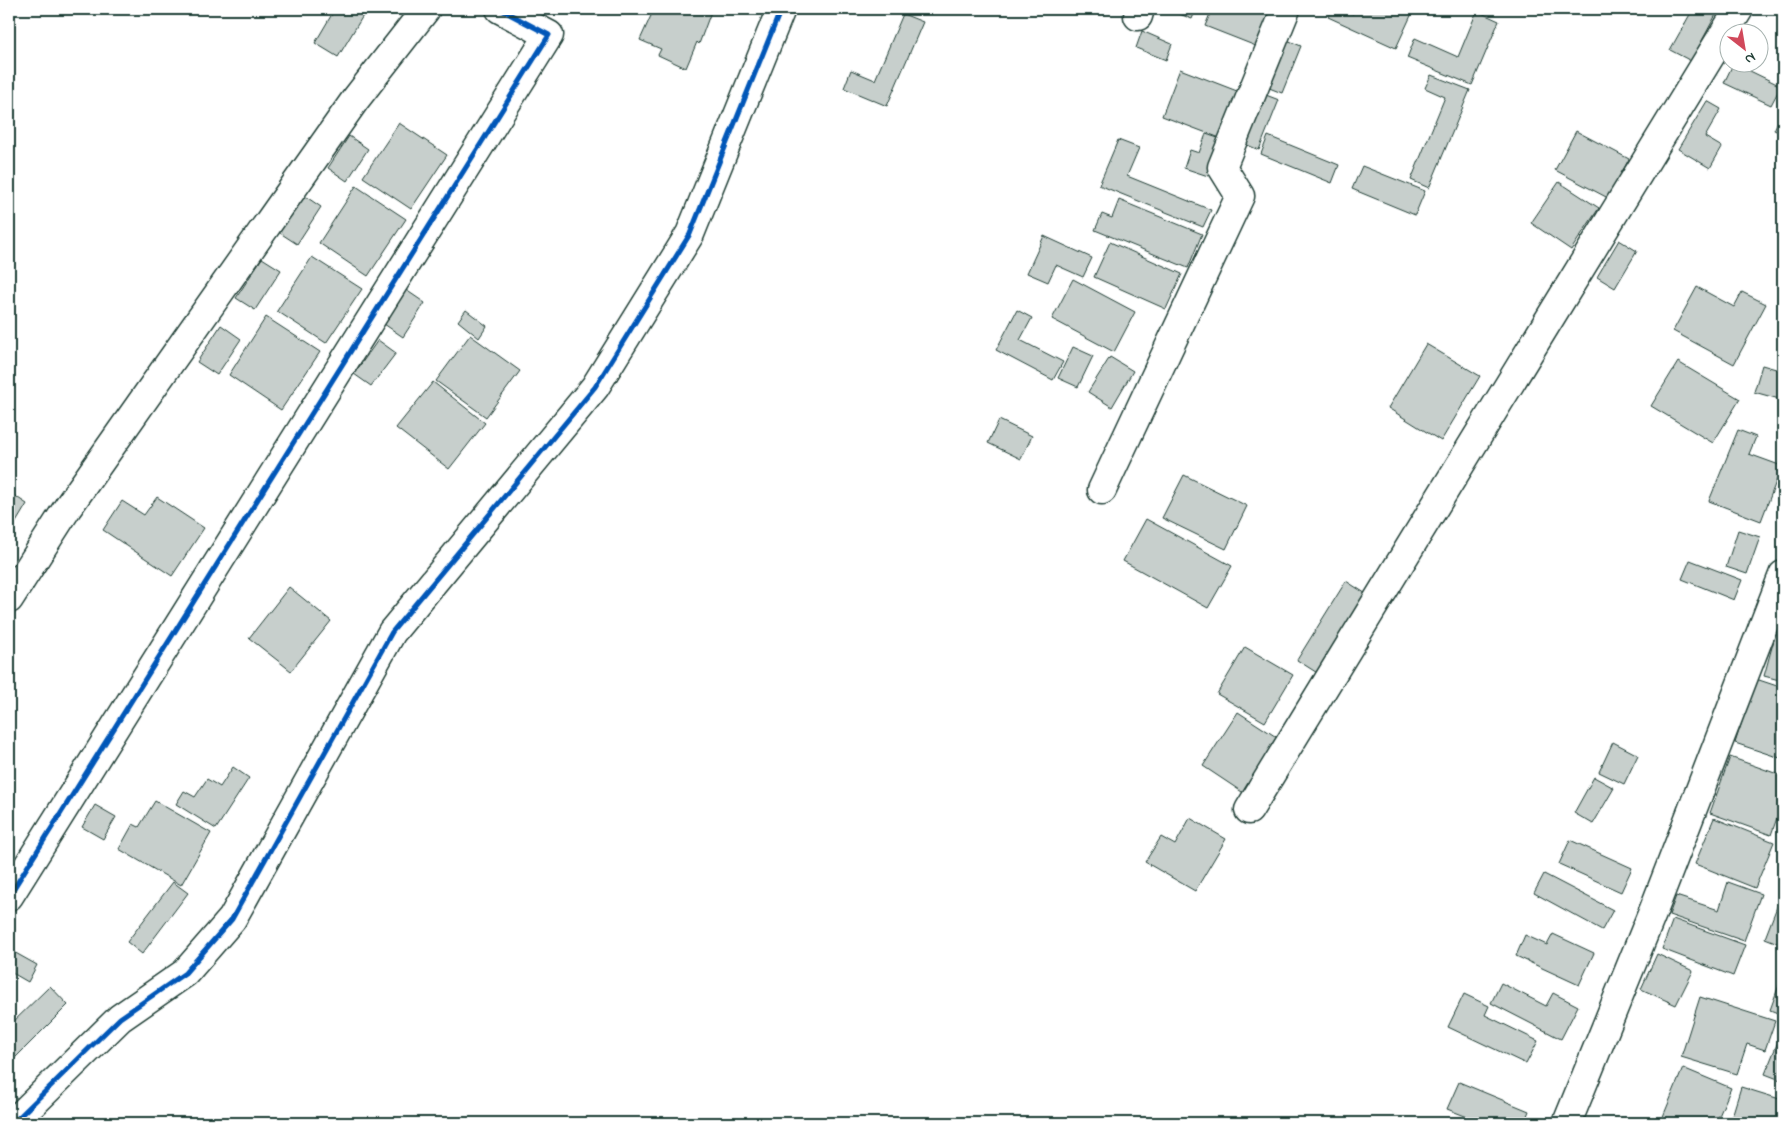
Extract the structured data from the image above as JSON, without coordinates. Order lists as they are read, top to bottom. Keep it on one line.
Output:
{"north":"bottom right"}
